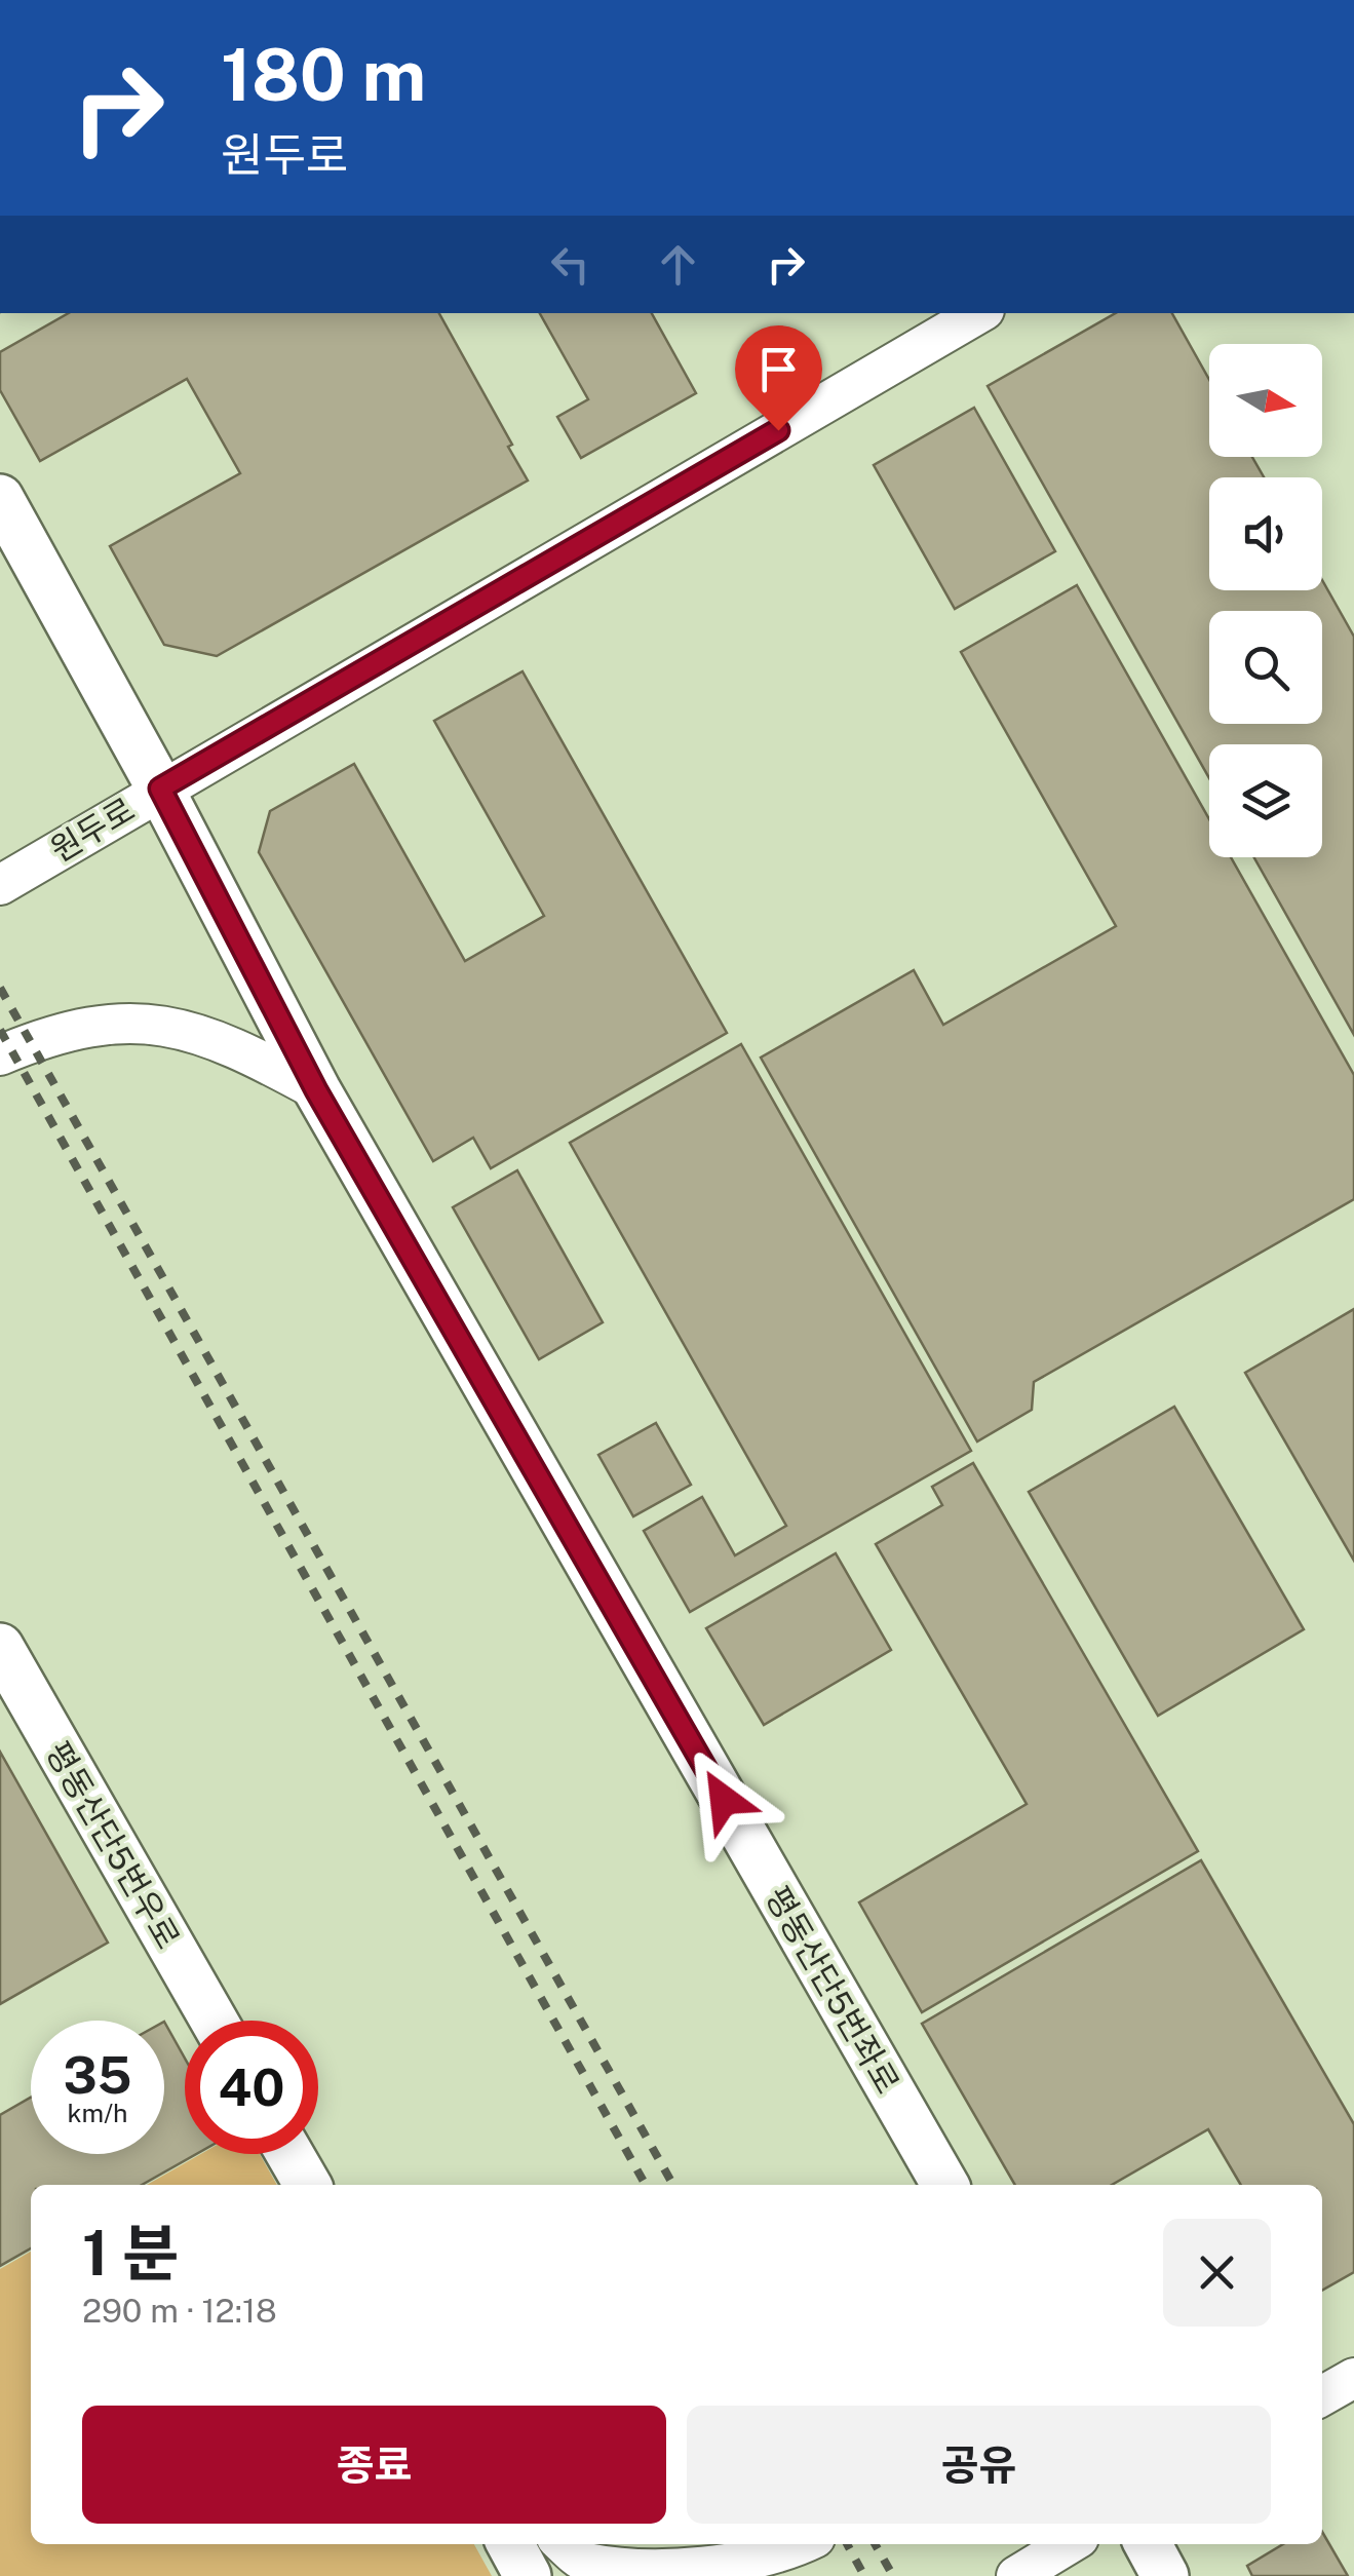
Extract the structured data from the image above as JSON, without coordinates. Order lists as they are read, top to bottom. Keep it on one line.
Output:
{"streets":{"street":["원두로","평동산단5번우로","평동산단5번좌로"]},"crossings":[["원두로","평동산단5번좌로"]],"north":"right","page":{"turn":["180 m","원두로"],"speed":"35 km/h","limit":"40","heading":["1 분","290 m · 12:18"],"buttons":["종료","공유"]}}
